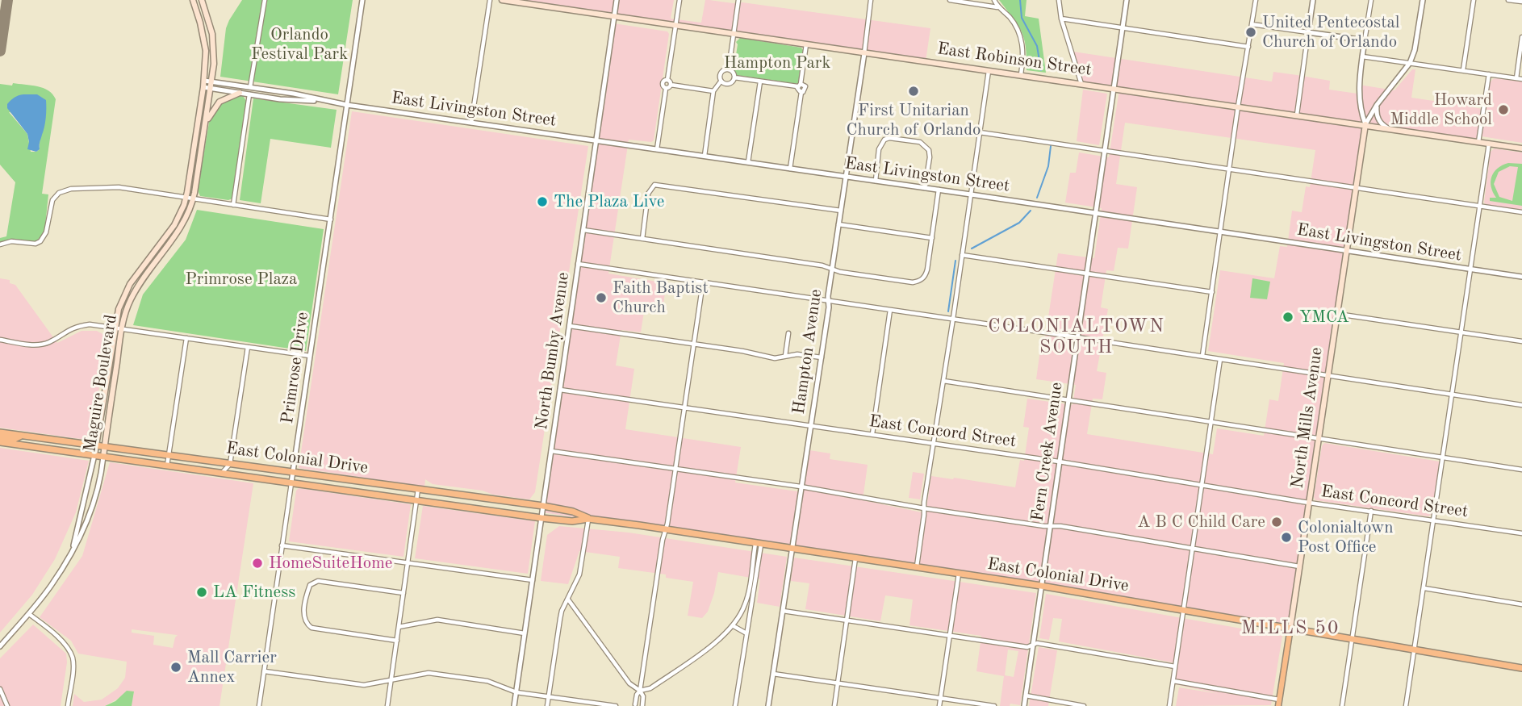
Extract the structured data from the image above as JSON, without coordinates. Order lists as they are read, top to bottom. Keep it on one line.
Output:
{"streets":{"highway":["East Colonial Drive"],"main road":["East Robinson Street","Maguire Boulevard","North Mills Avenue"],"street":["East Livingston Street","North Bumby Avenue","Hampton Avenue","Primrose Drive","East Concord Street","Fern Creek Avenue"]},"crossings":[["East Robinson Street","North Bumby Avenue"],["East Robinson Street","Hampton Avenue"],["East Robinson Street","North Mills Avenue"],["East Robinson Street","Fern Creek Avenue"],["East Livingston Street","North Bumby Avenue"],["East Livingston Street","Hampton Avenue"],["East Livingston Street","Primrose Drive"],["East Livingston Street","Maguire Boulevard"],["East Livingston Street","North Mills Avenue"],["East Livingston Street","Fern Creek Avenue"],["North Bumby Avenue","East Concord Street"],["North Bumby Avenue","East Colonial Drive"],["Hampton Avenue","East Concord Street"],["Hampton Avenue","East Colonial Drive"],["Primrose Drive","East Colonial Drive"],["Maguire Boulevard","East Colonial Drive"],["North Mills Avenue","East Concord Street"],["North Mills Avenue","East Colonial Drive"],["East Concord Street","Fern Creek Avenue"],["Fern Creek Avenue","East Colonial Drive"]],"districts":["COLONIALTOWN SOUTH","MILLS 50"],"parks":["Orlando Festival Park","Hampton Park","Primrose Plaza"],"places":["United Pentecostal Church of Orlando","First Unitarian Church of Orlando","Howard Middle School","The Plaza Live","Faith Baptist Church","YMCA","A B C Child Care","Colonialtown Post Office","HomeSuiteHome","LA Fitness","Mall Carrier Annex"]}
